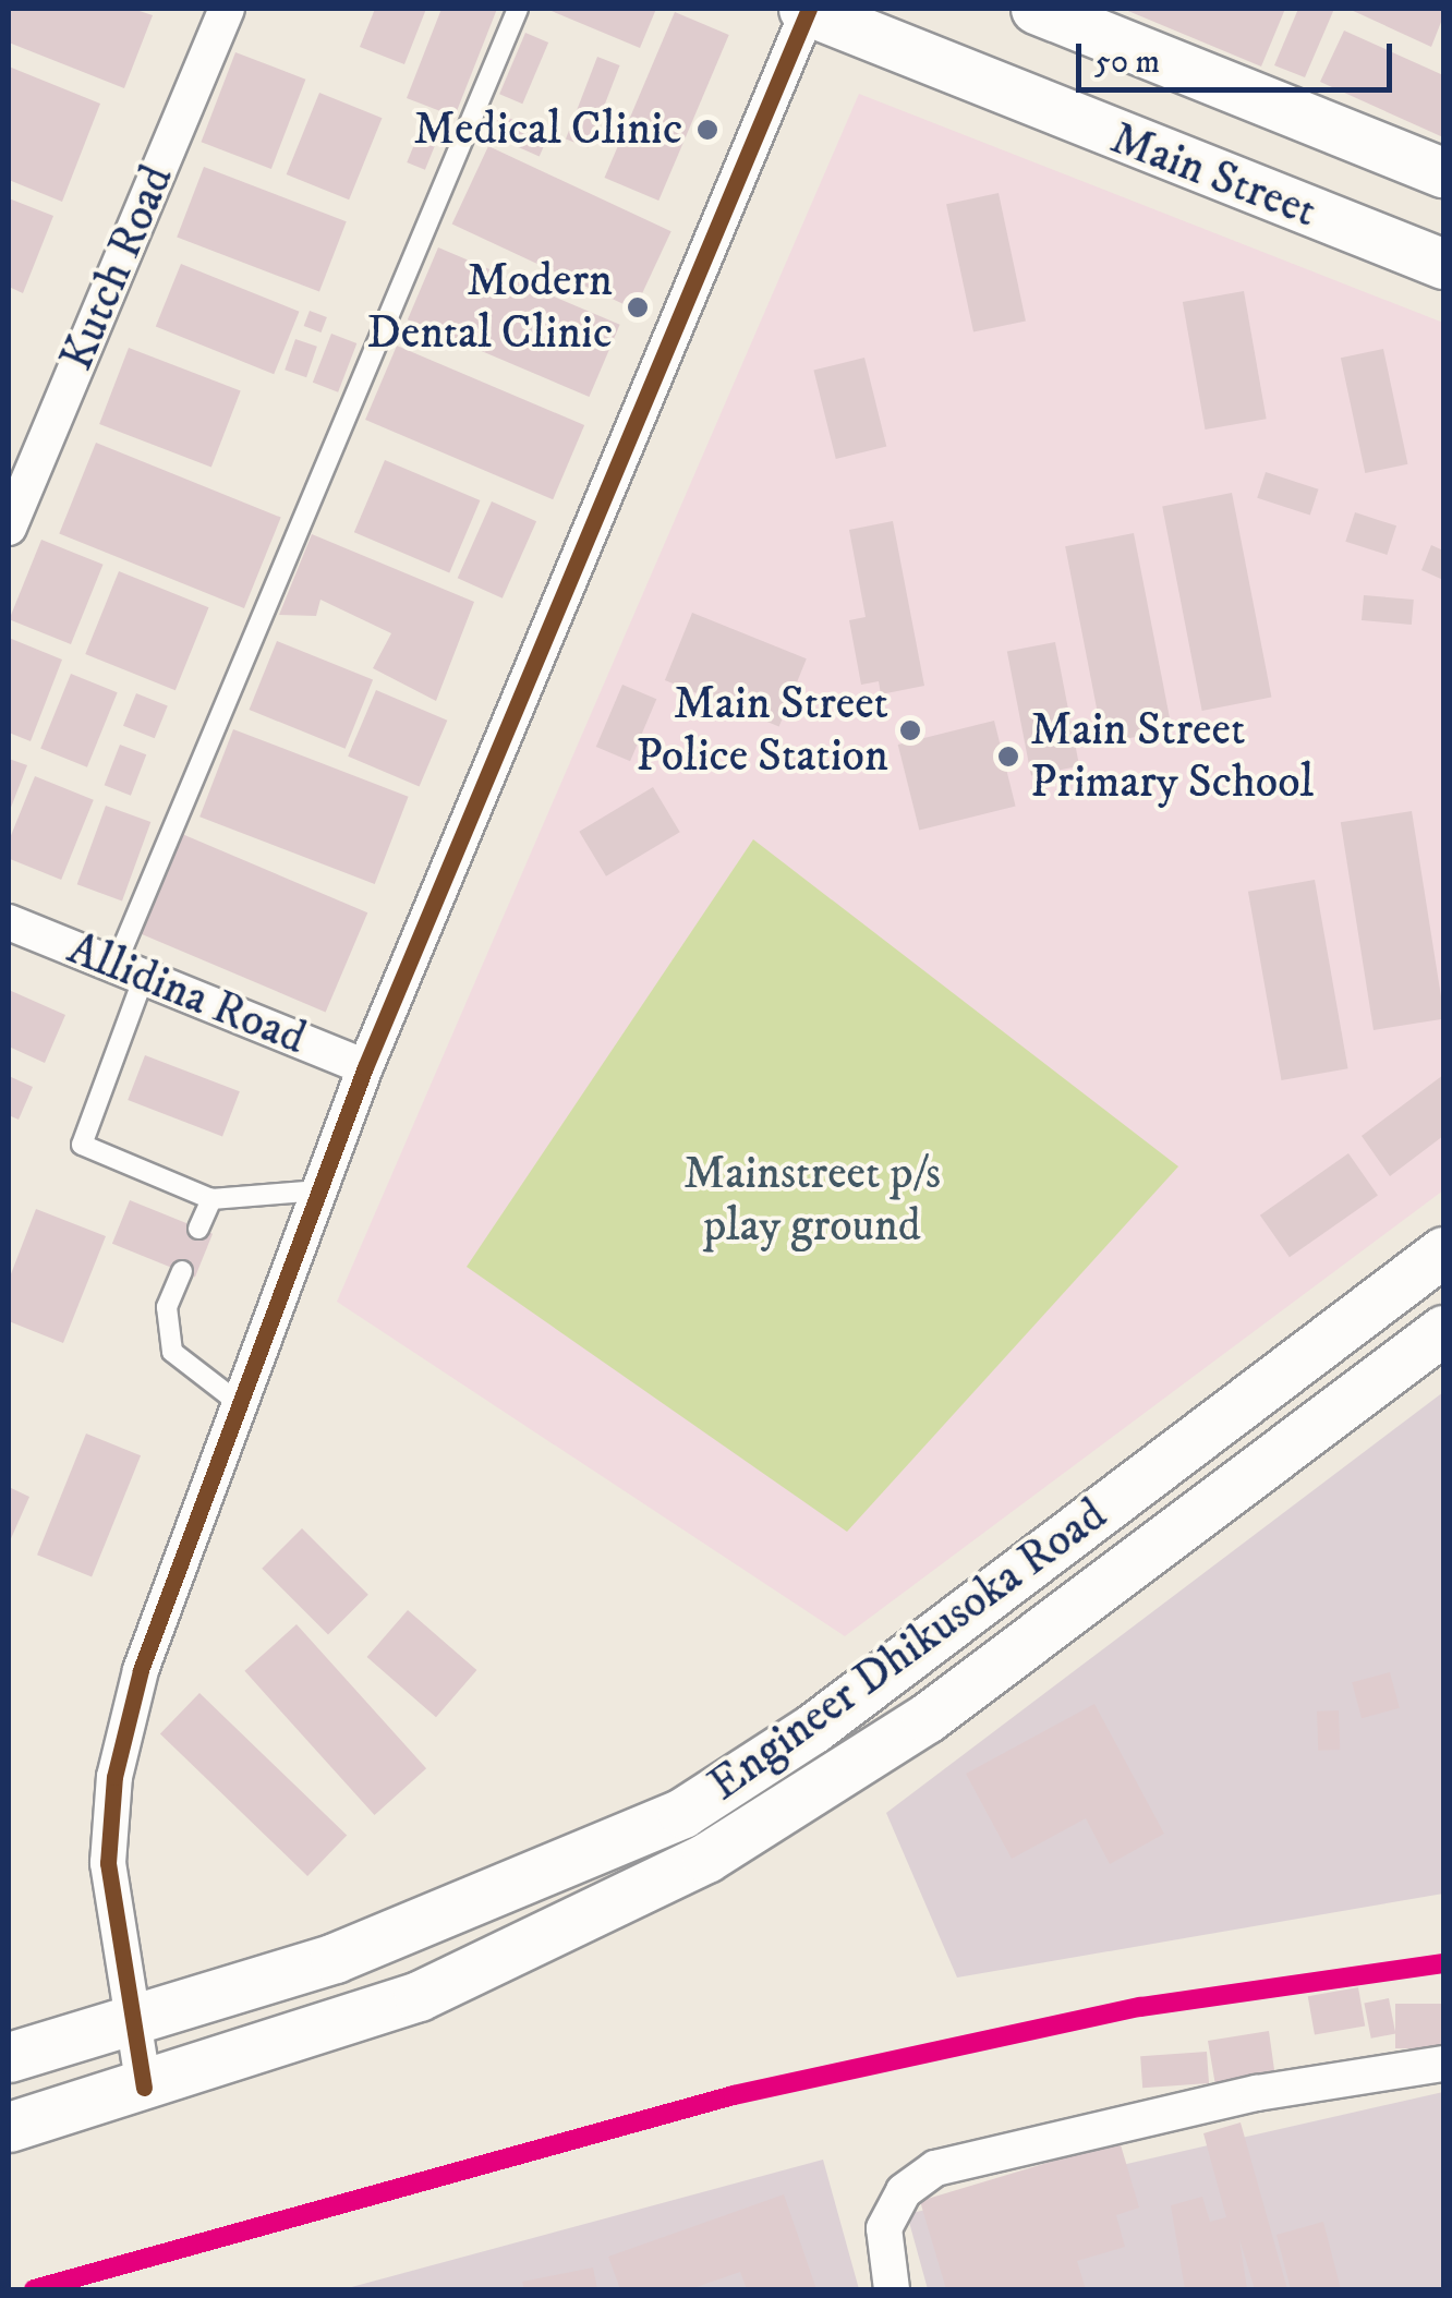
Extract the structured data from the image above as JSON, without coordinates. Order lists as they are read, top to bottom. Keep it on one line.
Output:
{"streets":{"street":["Main Street","Kutch Road","Allidina Road","Engineer Dhikusoka Road"]},"parks":["Mainstreet p/s play ground"],"places":["Medical Clinic","Modern Dental Clinic","Main Street Police Station","Main Street Primary School"],"scale_bar":"50 m"}
